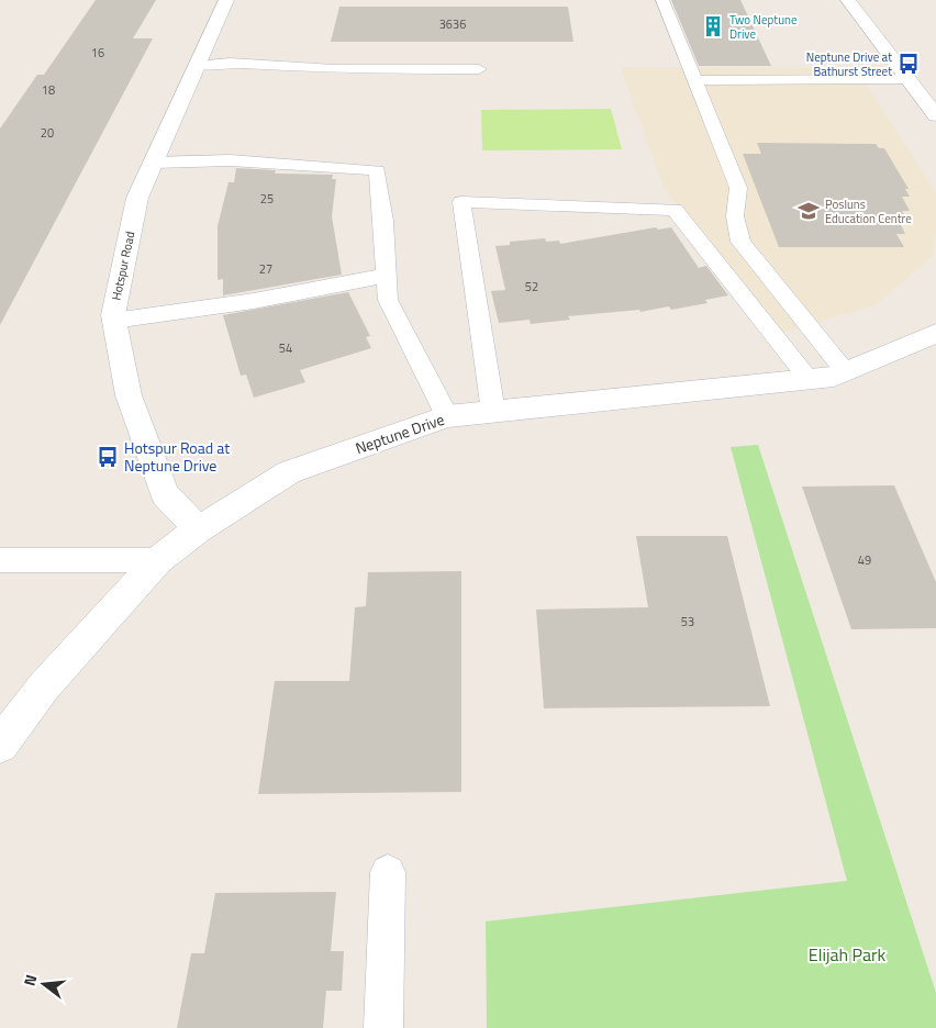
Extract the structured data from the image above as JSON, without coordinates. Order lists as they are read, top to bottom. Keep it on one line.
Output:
{"streets":{"street":["Hotspur Road","Neptune Drive"]},"crossings":[["Hotspur Road","Neptune Drive"]],"parks":["Elijah Park"],"places":{"building":["Two Neptune Drive"],"bus stop":["Neptune Drive at Bathurst Street","Hotspur Road at Neptune Drive"],"school or university":["Posluns Education Centre"]},"house_numbers":["3636","16","18","20","25","27","52","54","49","53"],"north":"left"}
